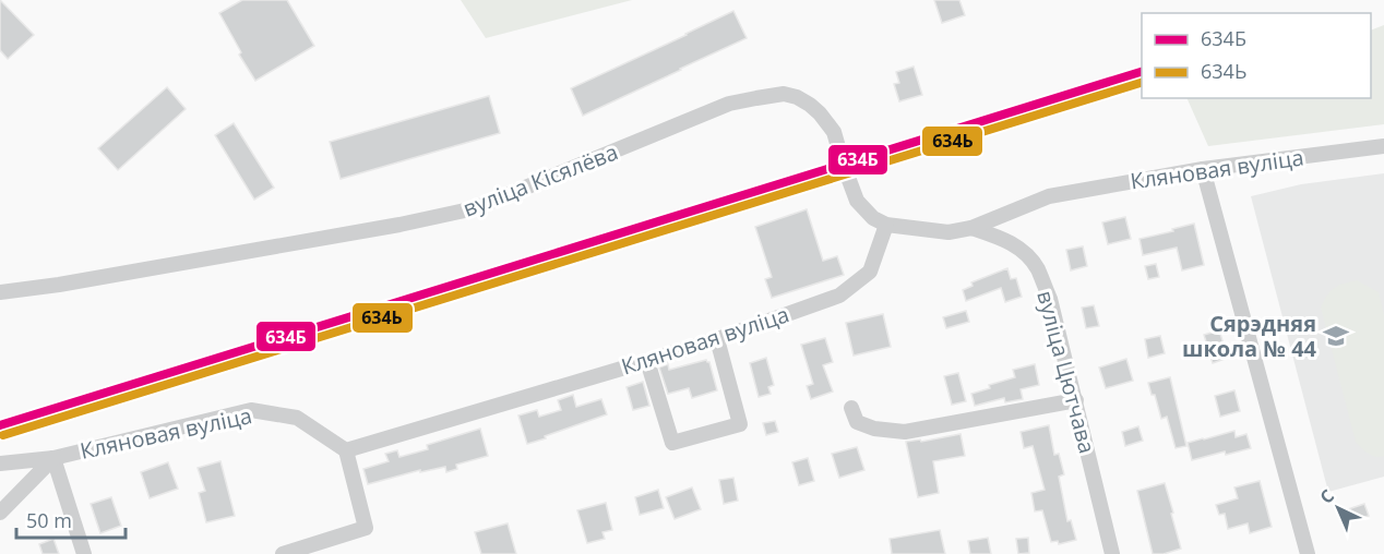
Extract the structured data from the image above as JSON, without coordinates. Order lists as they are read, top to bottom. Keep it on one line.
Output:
{"streets":{"street":["Кляновая вуліца","вуліца Кісялёва","вуліца Цютчава"]},"crossings":[["Кляновая вуліца","вуліца Кісялёва"],["Кляновая вуліца","вуліца Цютчава"]],"places":{"school or university":["Сярэдняя школа № 44"]},"lines":["transit line 634Б","transit line 634Ь"],"legend":["634Б","634Ь"],"scale_bar":"50 m","north":"top left"}
